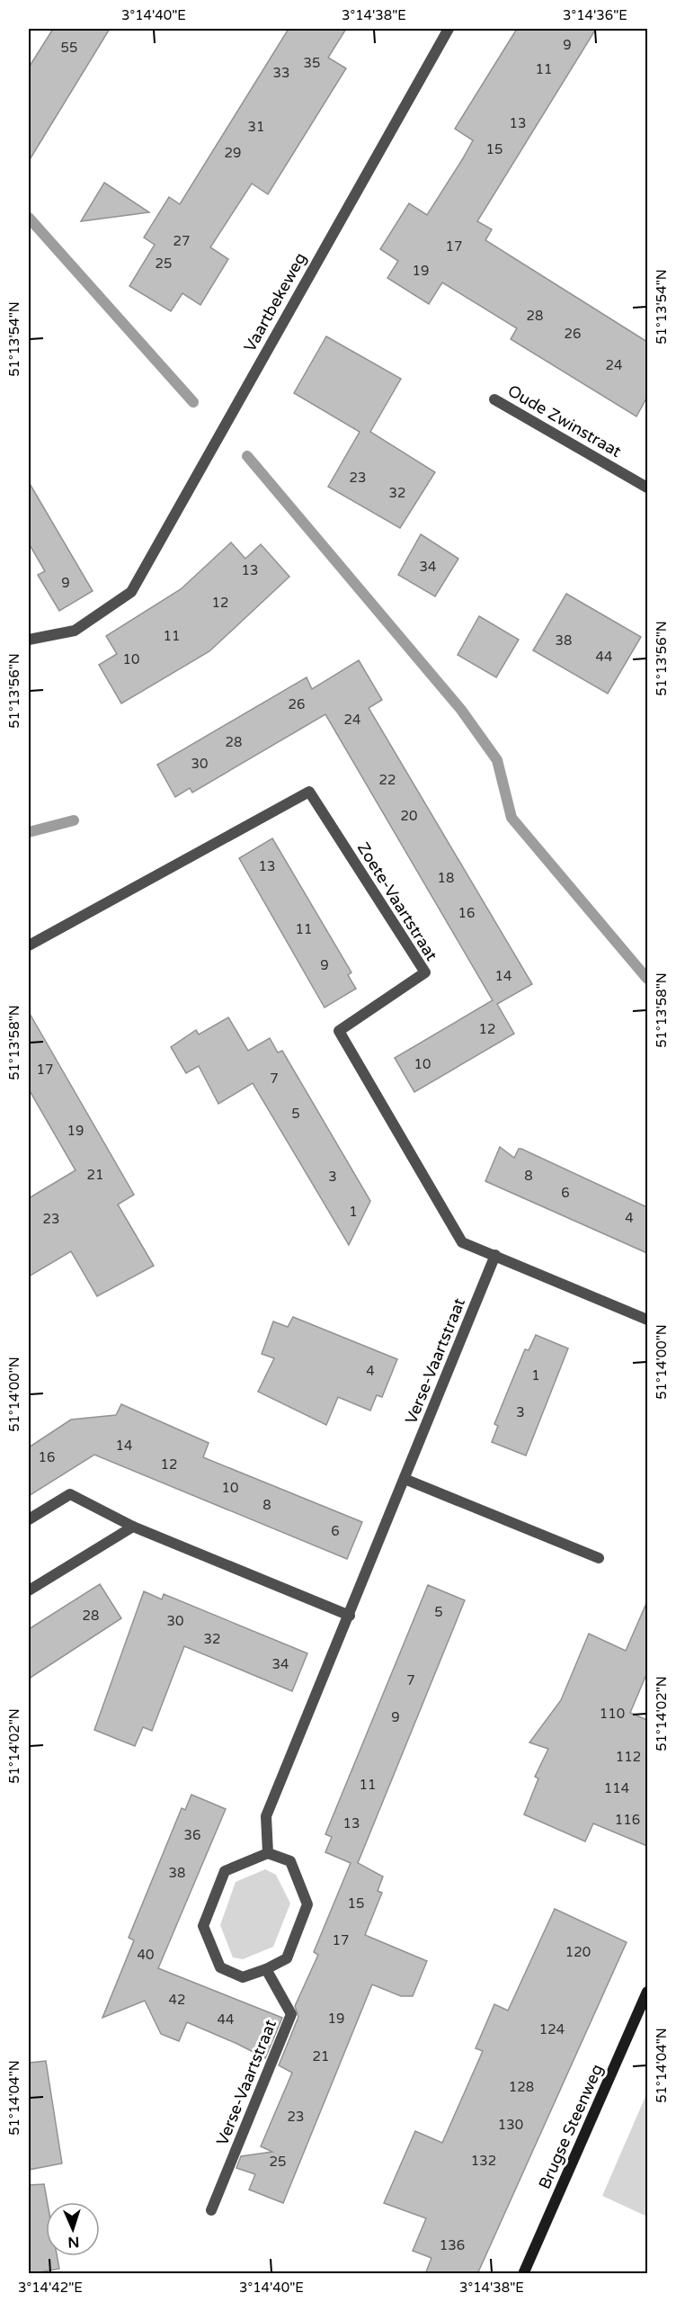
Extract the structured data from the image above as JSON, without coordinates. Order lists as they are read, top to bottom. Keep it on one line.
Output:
{"streets":{"main road":["Brugse Steenweg"],"street":["Vaartbekeweg","Oude Zwinstraat","Zoete-Vaartstraat","Verse-Vaartstraat"]},"crossings":[["Zoete-Vaartstraat","Verse-Vaartstraat"]],"house_numbers":["9","55","35","11","33","13","31","15","29","27","17","25","19","28","26","24","23","32","34","13","9","12","11","38","44","10","26","24","28","30","22","20","13","18","16","11","9","14","12","10","17","7","5","19","21","8","3","6","1","4","23","4","1","3","14","16","12","10","8","6","5","28","30","32","34","7","110","9","112","11","114","116","13","36","38","15","17","120","40","42","19","44","124","21","128","23","130","132","25","136"],"north":"bottom","coordinates":["3°14'40\"E","3°14'38\"E","3°14'36\"E","51°13'54\"N","51°13'56\"N","51°13'58\"N","51°14'00\"N","51°14'02\"N","51°14'04\"N","3°14'42\"E"]}
